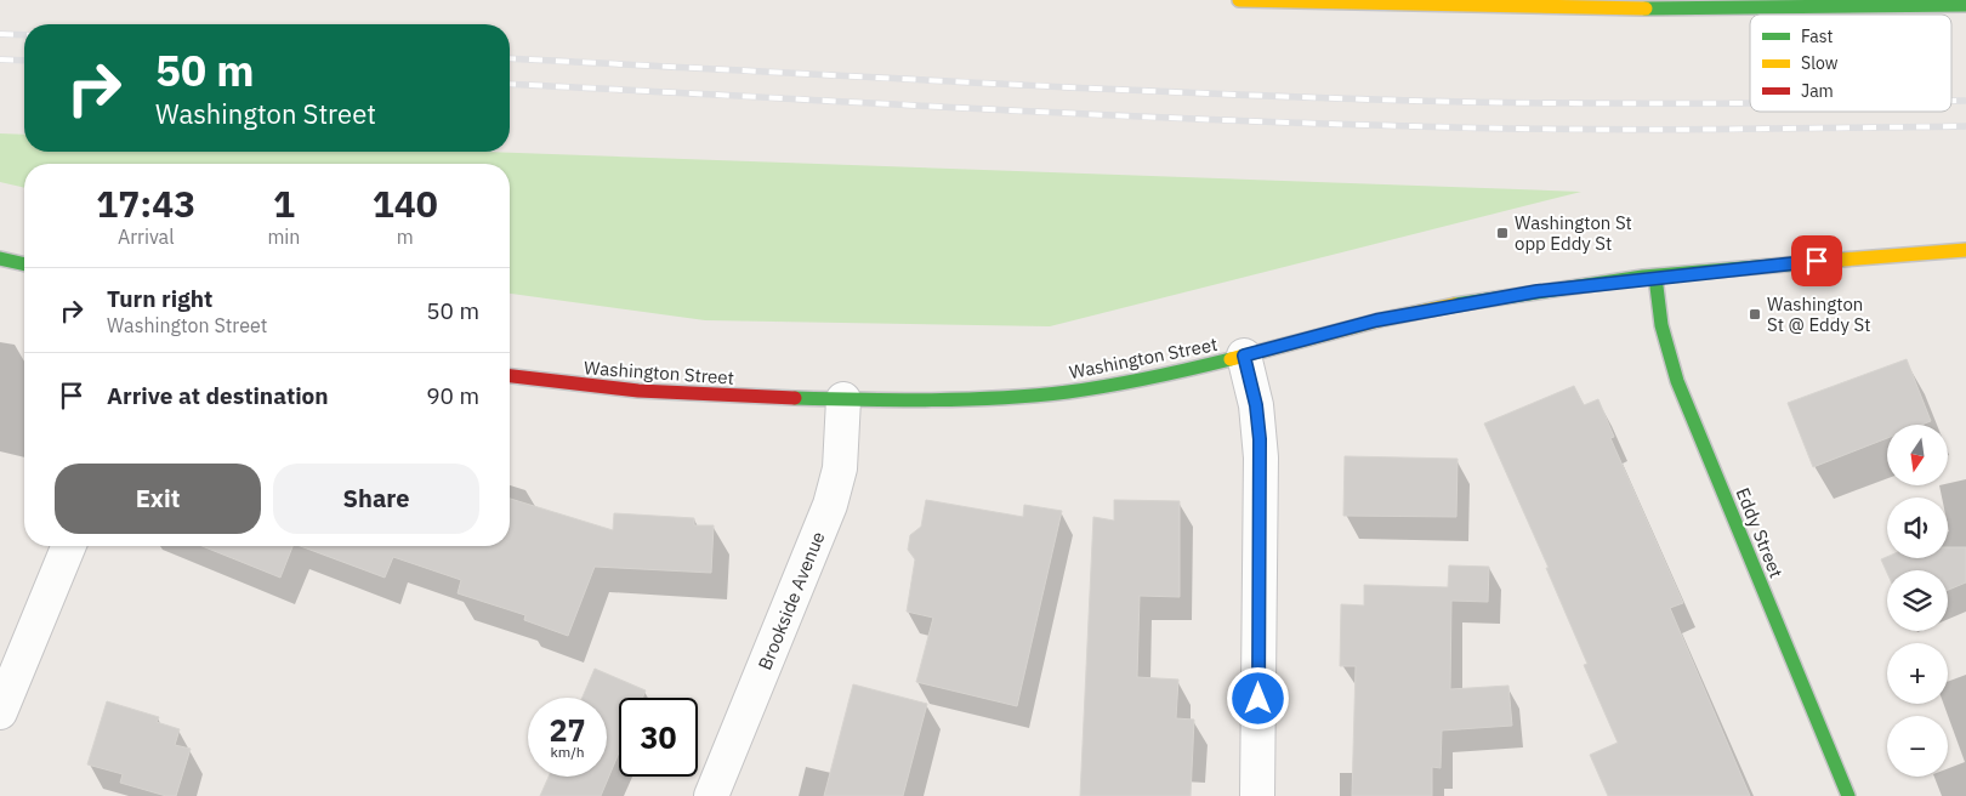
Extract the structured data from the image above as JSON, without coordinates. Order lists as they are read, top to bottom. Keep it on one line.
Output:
{"streets":{"main road":["Washington Street","Eddy Street"],"street":["Brookside Avenue"]},"crossings":[["Washington Street","Eddy Street"],["Washington Street","Brookside Avenue"]],"places":{"transit":["Washington St opp Eddy St","Washington St @ Eddy St"]},"legend":["Fast","Slow","Jam"],"north":"bottom","page":{"turn":["50 m","Washington Street"],"eta":["17:43","Arrival","1","min","140","m"],"list":[{"name":"Turn right","note":"Washington Street","value":"50 m"},{"name":"Arrive at destination","value":"90 m"}],"map_buttons":["+","−"],"buttons":["Exit","Share"],"speed":"27 km/h","limit":"30"}}
